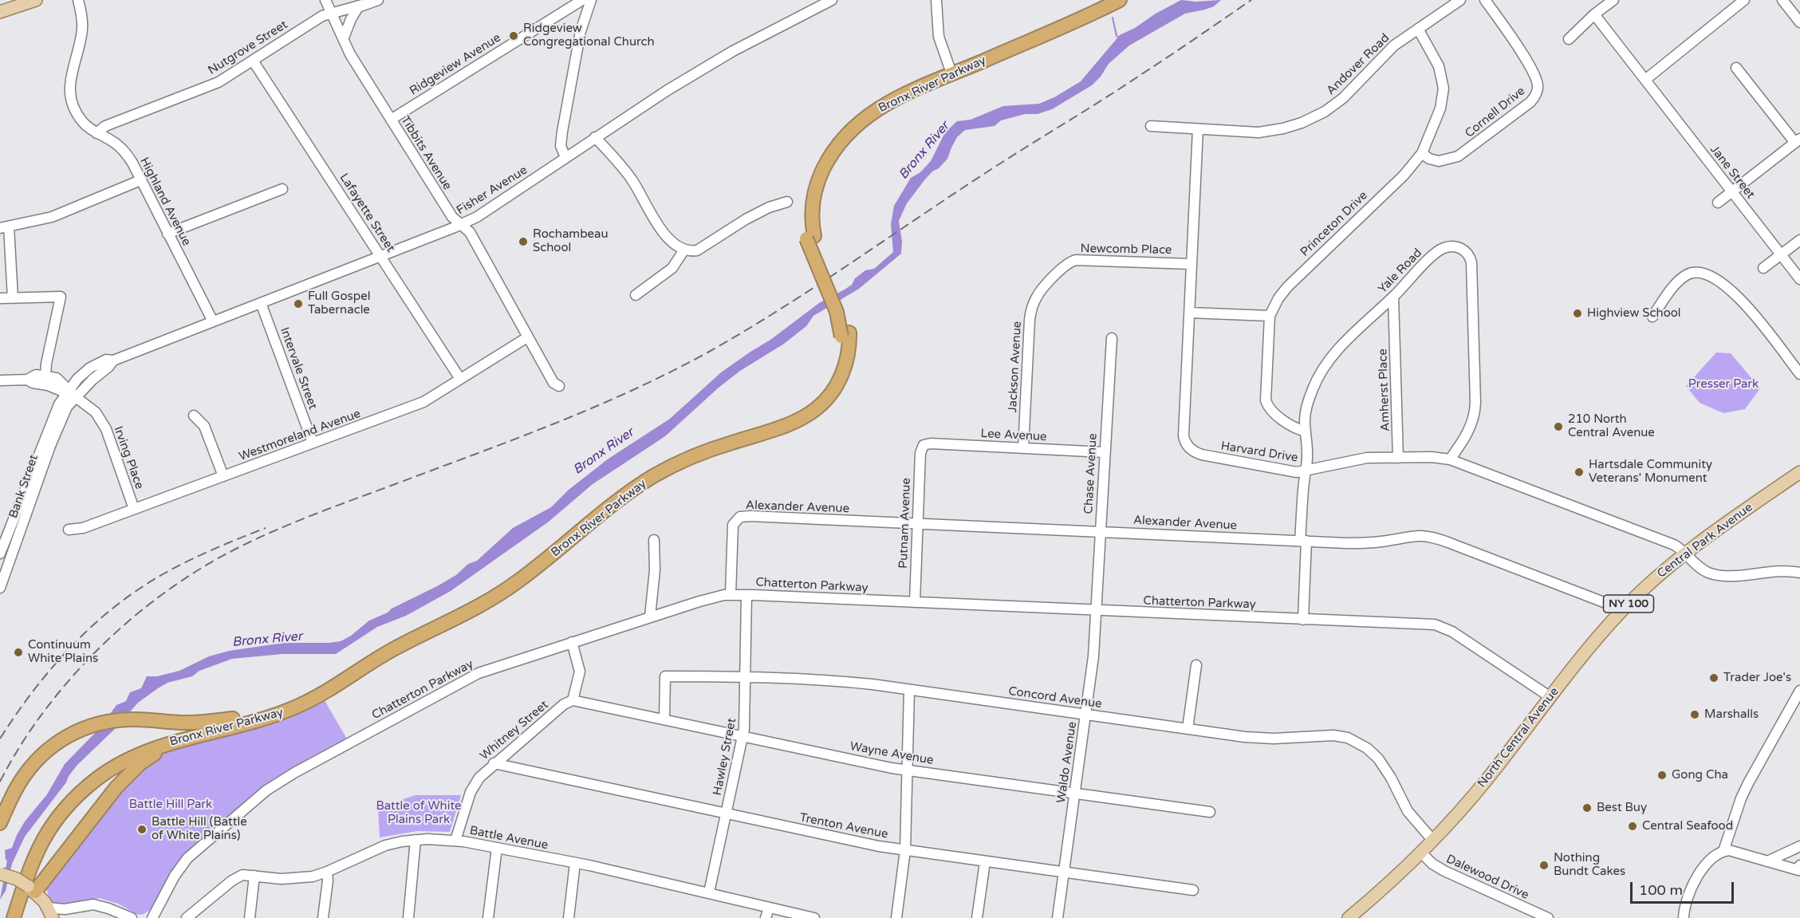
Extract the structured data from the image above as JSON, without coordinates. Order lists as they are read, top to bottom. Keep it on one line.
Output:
{"streets":{"highway":["Bronx River Parkway"],"main road":["Central Park Avenue","NY 100","North Central Avenue"],"street":["Nutgrove Street","Ridgeview Avenue","Andover Road","Cornell Drive","Tibbits Avenue","Jane Street","Fisher Avenue","Highland Avenue","Lafayette Street","Princeton Drive","Newcomb Place","Yale Road","Jackson Avenue","Intervale Street","Amherst Place","Westmoreland Avenue","Lee Avenue","Harvard Drive","Irving Place","Chase Avenue","Bank Street","Alexander Avenue","Putnam Avenue","Chatterton Parkway","Concord Avenue","Whitney Street","Wayne Avenue","Hawley Street","Waldo Avenue","Trenton Avenue","Battle Avenue","Dalewood Drive"]},"crossings":[["Nutgrove Street","Tibbits Avenue"],["Nutgrove Street","Highland Avenue"],["Nutgrove Street","Lafayette Street"],["Ridgeview Avenue","Tibbits Avenue"],["Andover Road","Princeton Drive"],["Andover Road","Harvard Drive"],["Cornell Drive","Princeton Drive"],["Tibbits Avenue","Fisher Avenue"],["Tibbits Avenue","Westmoreland Avenue"],["Fisher Avenue","Highland Avenue"],["Fisher Avenue","Lafayette Street"],["Fisher Avenue","Intervale Street"],["Fisher Avenue","Irving Place"],["Fisher Avenue","Bank Street"],["Lafayette Street","Westmoreland Avenue"],["Princeton Drive","Yale Road"],["Newcomb Place","Jackson Avenue"],["Newcomb Place","Harvard Drive"],["Yale Road","Amherst Place"],["Yale Road","Harvard Drive"],["Yale Road","Alexander Avenue"],["Yale Road","Chatterton Parkway"],["Jackson Avenue","Lee Avenue"],["Intervale Street","Westmoreland Avenue"],["Amherst Place","Harvard Drive"],["Westmoreland Avenue","Irving Place"],["Lee Avenue","Chase Avenue"],["Lee Avenue","Putnam Avenue"],["Harvard Drive","Central Park Avenue"],["Irving Place","Bank Street"],["Chase Avenue","Alexander Avenue"],["Chase Avenue","Chatterton Parkway"],["Chase Avenue","Waldo Avenue"],["Alexander Avenue","Putnam Avenue"],["Alexander Avenue","Central Park Avenue"],["Alexander Avenue","Chatterton Parkway"],["Putnam Avenue","Chatterton Parkway"],["Central Park Avenue","North Central Avenue"],["Chatterton Parkway","North Central Avenue"],["Chatterton Parkway","Hawley Street"],["Chatterton Parkway","Waldo Avenue"],["NY 100","Concord Avenue"],["NY 100","North Central Avenue"],["NY 100","Dalewood Drive"],["Concord Avenue","North Central Avenue"],["Concord Avenue","Wayne Avenue"],["Concord Avenue","Hawley Street"],["Concord Avenue","Waldo Avenue"],["Whitney Street","Wayne Avenue"],["Whitney Street","Trenton Avenue"],["Whitney Street","Battle Avenue"],["Wayne Avenue","Hawley Street"],["Wayne Avenue","Waldo Avenue"],["Hawley Street","Trenton Avenue"],["Hawley Street","Battle Avenue"],["Waldo Avenue","Trenton Avenue"]],"water":["Bronx River"],"parks":["Presser Park","Battle Hill Park","Battle of White Plains Park"],"places":["Ridgeview Congregational Church","Rochambeau School","Full Gospel Tabernacle","Highview School","210 North Central Avenue","Hartsdale Community Veterans' Monument","Continuum White Plains","Trader Joe's","Marshalls","Gong Cha","Best Buy","Central Seafood","Battle Hill (Battle of White Plains)","Nothing Bundt Cakes"],"scale_bar":"100 m"}
